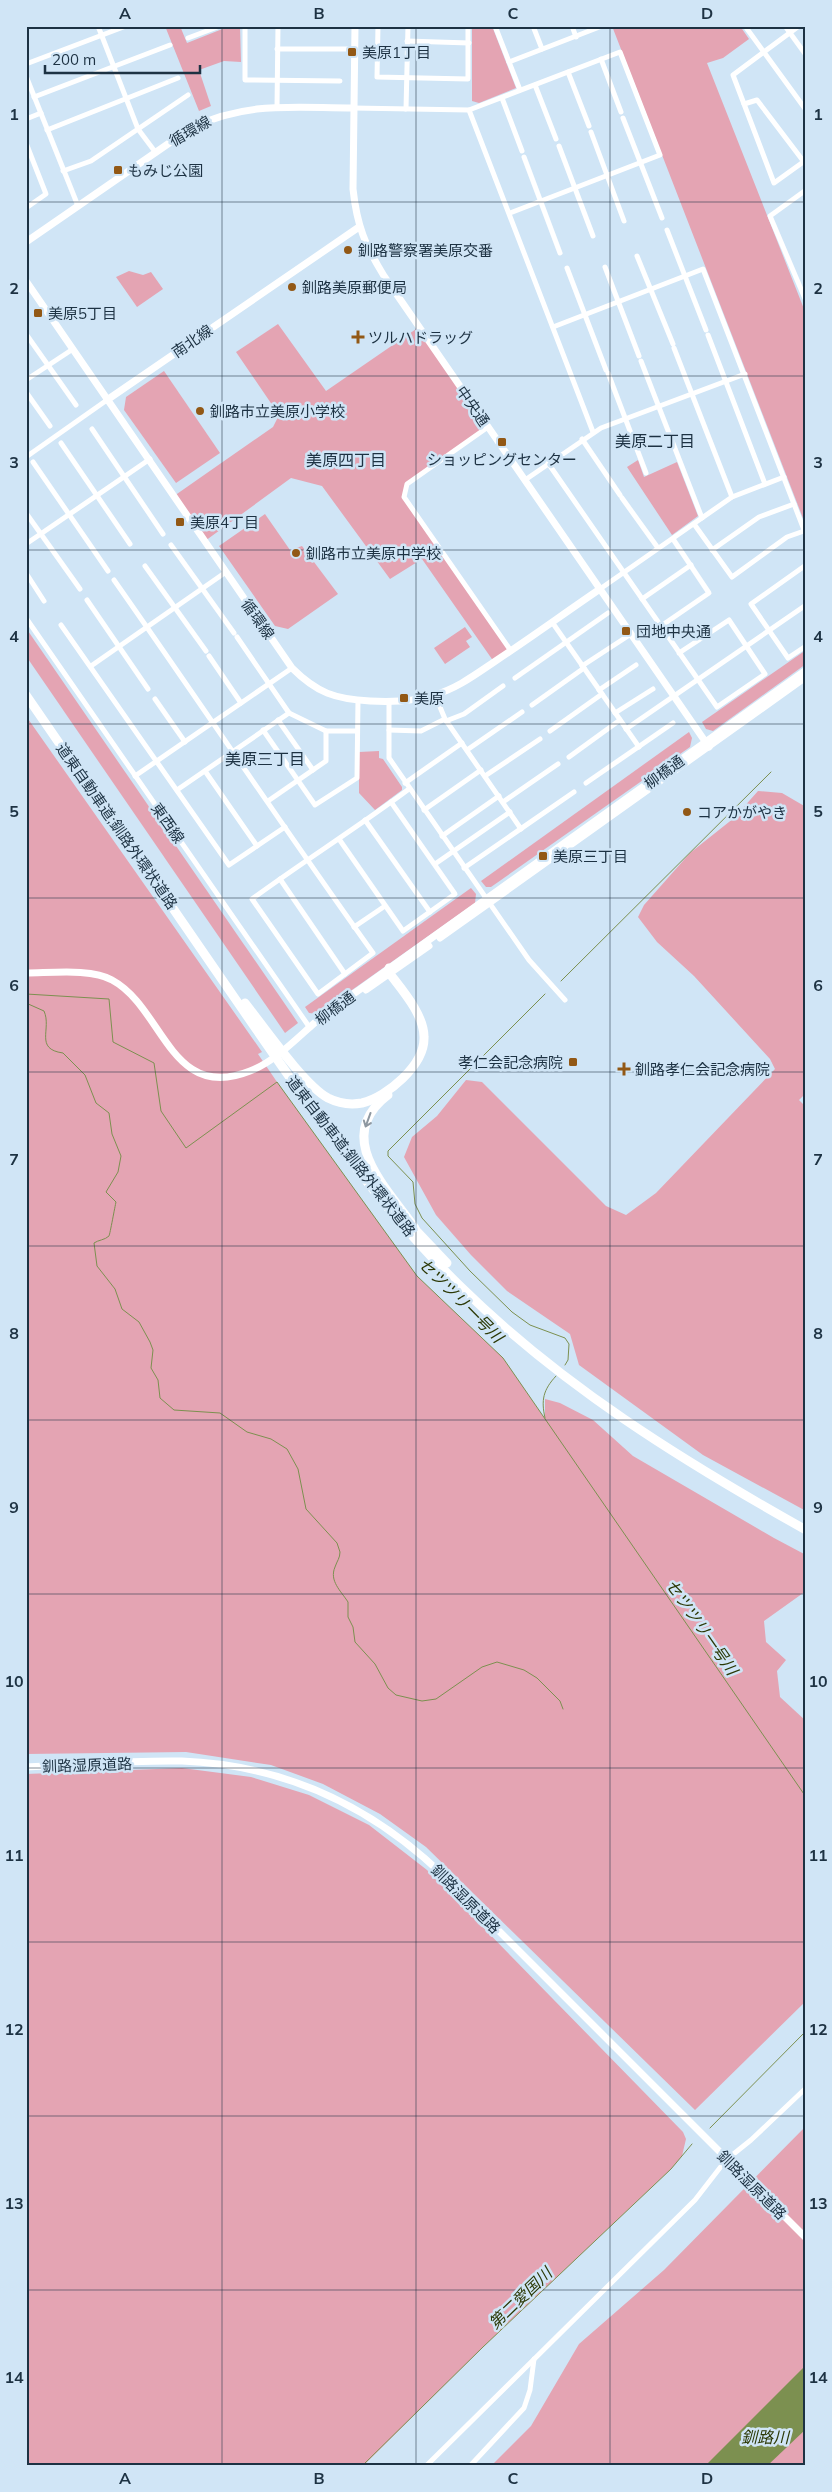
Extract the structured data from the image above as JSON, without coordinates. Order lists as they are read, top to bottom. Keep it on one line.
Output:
{"streets":{"highway":["道東自動車道;釧路外環状道路"],"street":["循環線","南北線","中央通","柳橋通","東西線","釧路湿原道路"]},"crossings":[["循環線","南北線"],["循環線","中央通"],["南北線","中央通"],["中央通","柳橋通"],["柳橋通","東西線"]],"districts":["美原二丁目","美原四丁目","美原三丁目"],"water":["セツツリ一号川","第二愛国川","釧路川"],"places":{"transit":["美原1丁目","もみじ公園","美原5丁目","ショッピングセンター","美原4丁目","団地中央通","美原","美原三丁目","孝仁会記念病院"],"other":["釧路警察署美原交番","釧路美原郵便局","釧路市立美原小学校","釧路市立美原中学校","コアかがやき"],"health":["ツルハドラッグ","釧路孝仁会記念病院"]},"scale_bar":"200 m","grid":{"columns":["A","B","C","D"],"rows":["1","2","3","4","5","6","7","8","9","10","11","12","13","14"]}}
